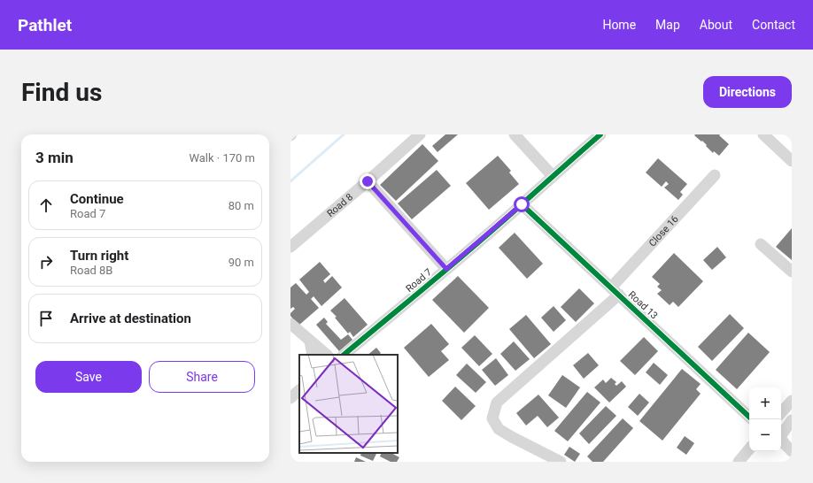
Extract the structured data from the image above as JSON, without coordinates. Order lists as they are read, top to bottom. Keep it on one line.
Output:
{"streets":{"street":["Road 8","Close 16","Road 7","Road 13"]},"crossings":[["Close 16","Road 13"],["Road 7","Road 13"]],"page":{"header":"Pathlet","nav":["Home","Map","About","Contact"],"buttons":["Directions",["Save","Share"]],"title":"Find us","heading":["3 min","Walk · 170 m"],"list":[["Continue","Road 7","80 m"],["Turn right","Road 8B","90 m"],"Arrive at destination"],"map_buttons":["+","−"]}}
